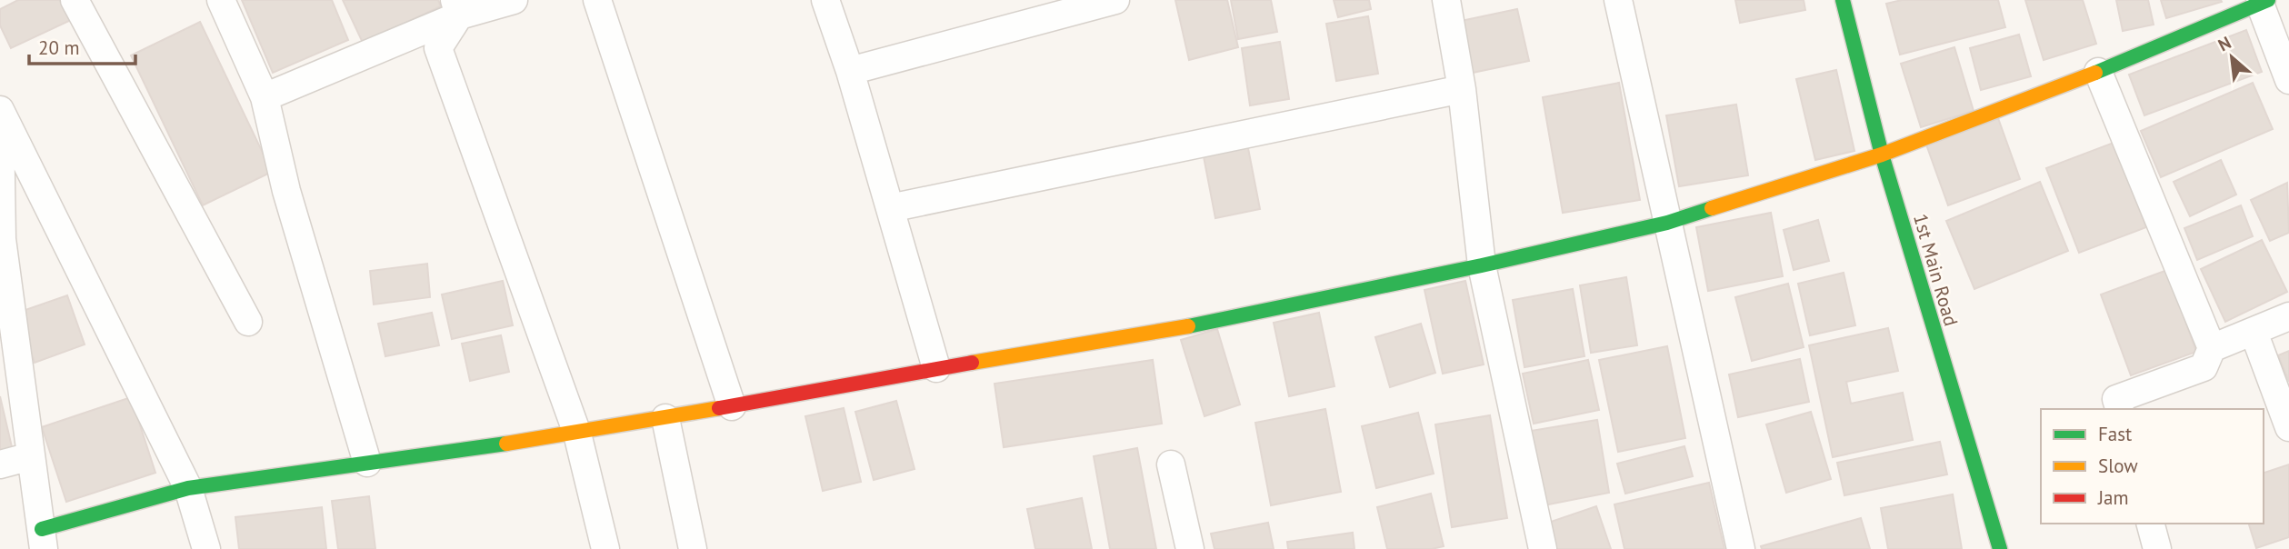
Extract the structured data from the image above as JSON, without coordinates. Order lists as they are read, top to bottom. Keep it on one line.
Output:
{"streets":{"street":["1st Main Road"]},"legend":["Fast","Slow","Jam"],"scale_bar":"20 m","north":"top left"}
